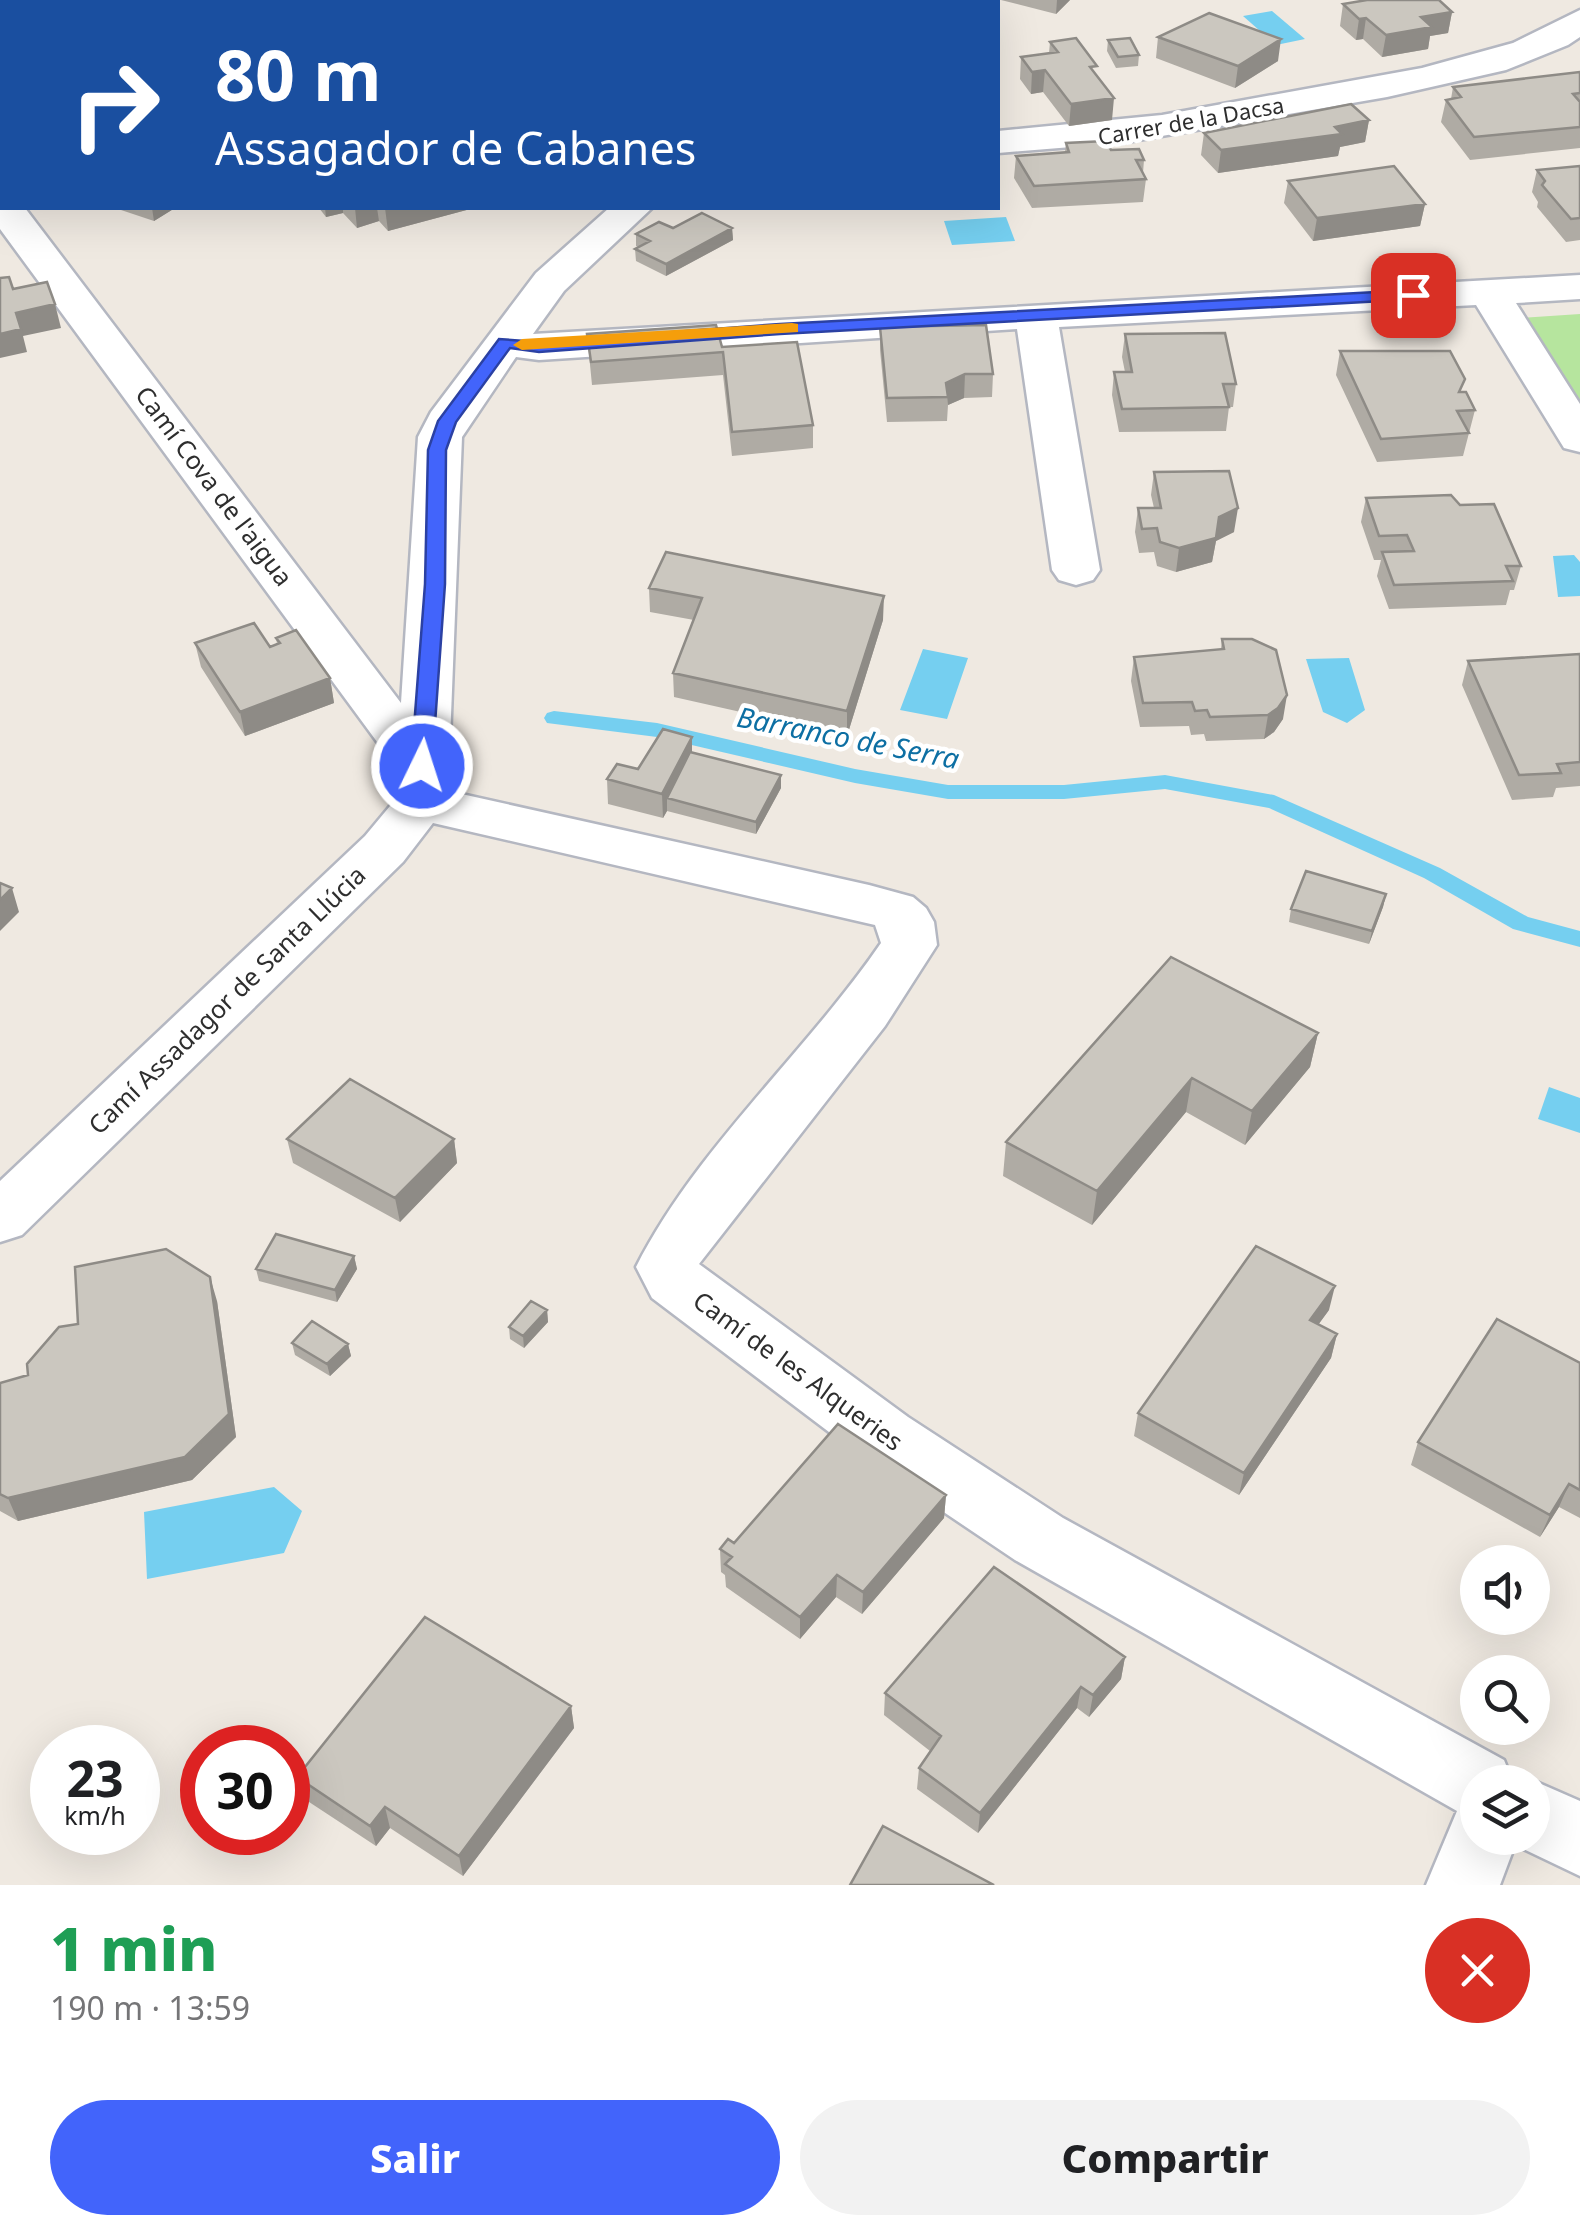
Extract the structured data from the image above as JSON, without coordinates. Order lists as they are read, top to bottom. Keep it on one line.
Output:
{"streets":{"street":["Carrer de la Dacsa","Camí Cova de l'aigua","Camí Assadagor de Santa Llúcia","Camí de les Alqueries"]},"crossings":[["Camí Cova de l'aigua","Camí Assadagor de Santa Llúcia"],["Camí Cova de l'aigua","Camí de les Alqueries"],["Camí Assadagor de Santa Llúcia","Camí de les Alqueries"]],"water":["Barranco de Serra"],"page":{"turn":["80 m","Assagador de Cabanes"],"speed":"23 km/h","limit":"30","heading":["1 min","190 m · 13:59"],"buttons":["Salir","Compartir"]}}
